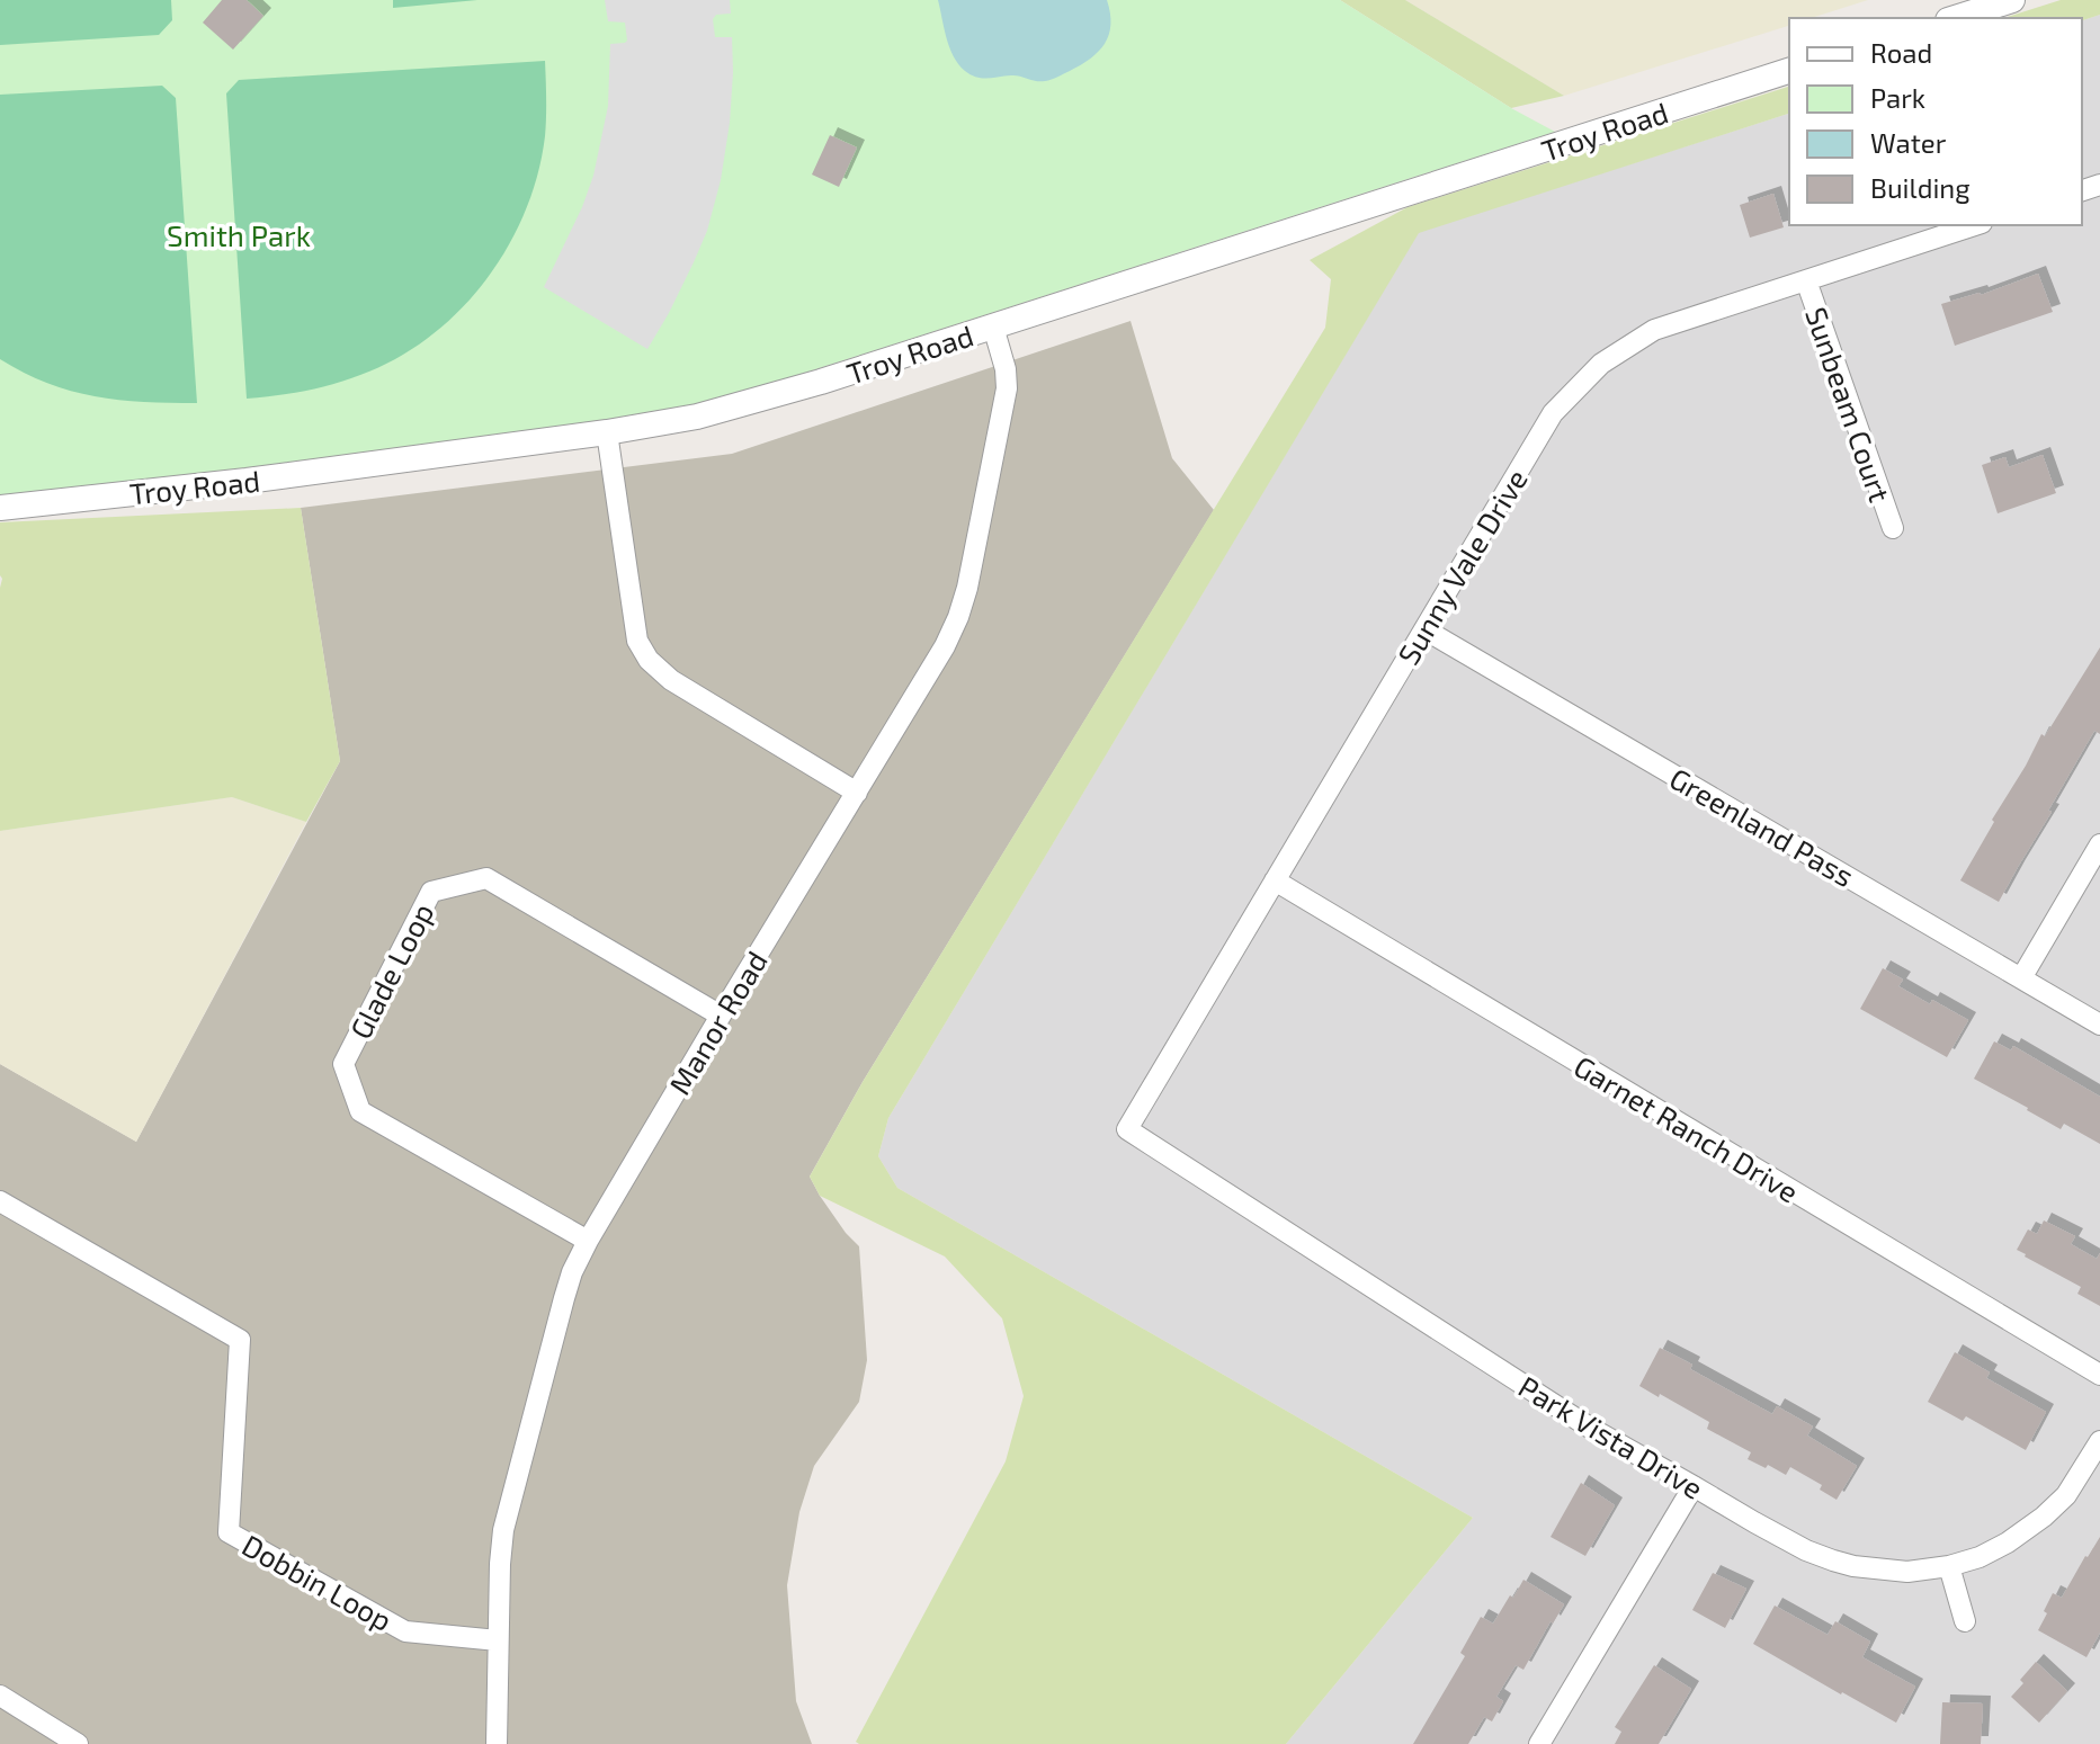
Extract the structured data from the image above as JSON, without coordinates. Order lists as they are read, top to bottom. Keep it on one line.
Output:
{"streets":{"street":["Troy Road","Sunbeam Court","Sunny Vale Drive","Greenland Pass","Glade Loop","Manor Road","Garnet Ranch Drive","Park Vista Drive","Dobbin Loop"]},"crossings":[["Troy Road","Manor Road"],["Sunbeam Court","Sunny Vale Drive"],["Sunny Vale Drive","Greenland Pass"],["Sunny Vale Drive","Garnet Ranch Drive"],["Sunny Vale Drive","Park Vista Drive"],["Glade Loop","Manor Road"],["Manor Road","Dobbin Loop"]],"parks":["Smith Park"],"legend":["Road","Park","Water","Building"]}
